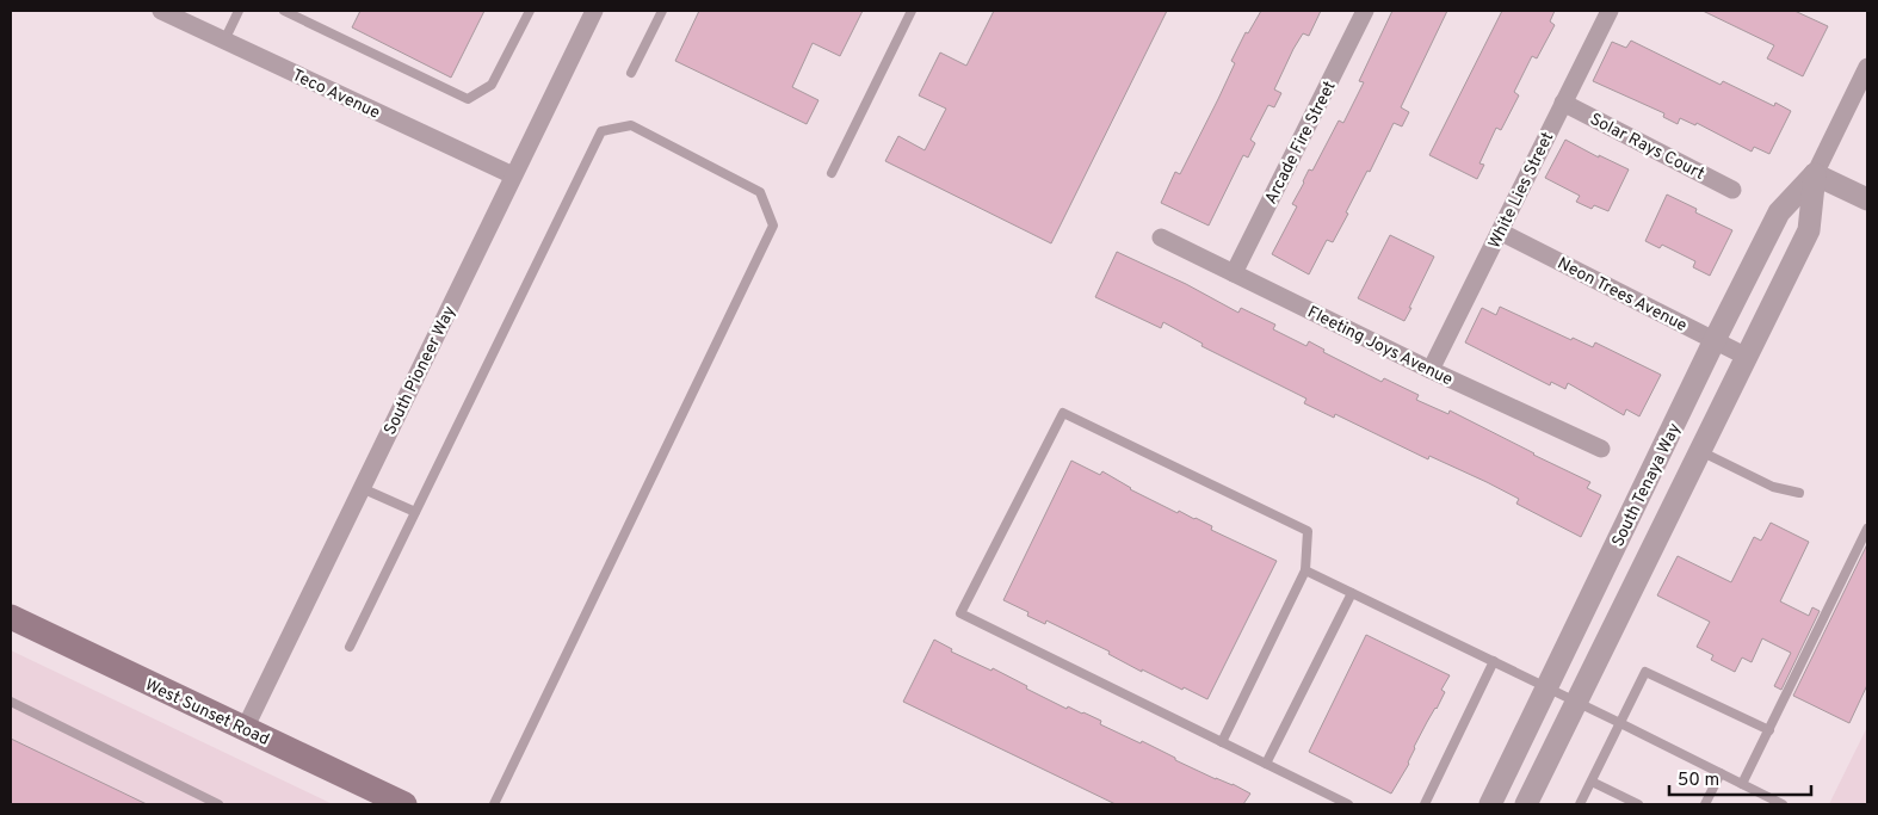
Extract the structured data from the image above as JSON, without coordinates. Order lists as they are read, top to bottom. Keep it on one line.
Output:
{"streets":{"main road":["West Sunset Road"],"street":["Teco Avenue","Arcade Fire Street","Solar Rays Court","White Lies Street","Neon Trees Avenue","Fleeting Joys Avenue","South Pioneer Way","South Tenaya Way"]},"crossings":[["Teco Avenue","South Pioneer Way"],["Arcade Fire Street","Fleeting Joys Avenue"],["Solar Rays Court","White Lies Street"],["White Lies Street","Neon Trees Avenue"],["White Lies Street","Fleeting Joys Avenue"],["Neon Trees Avenue","South Tenaya Way"],["South Pioneer Way","West Sunset Road"]],"scale_bar":"50 m"}
